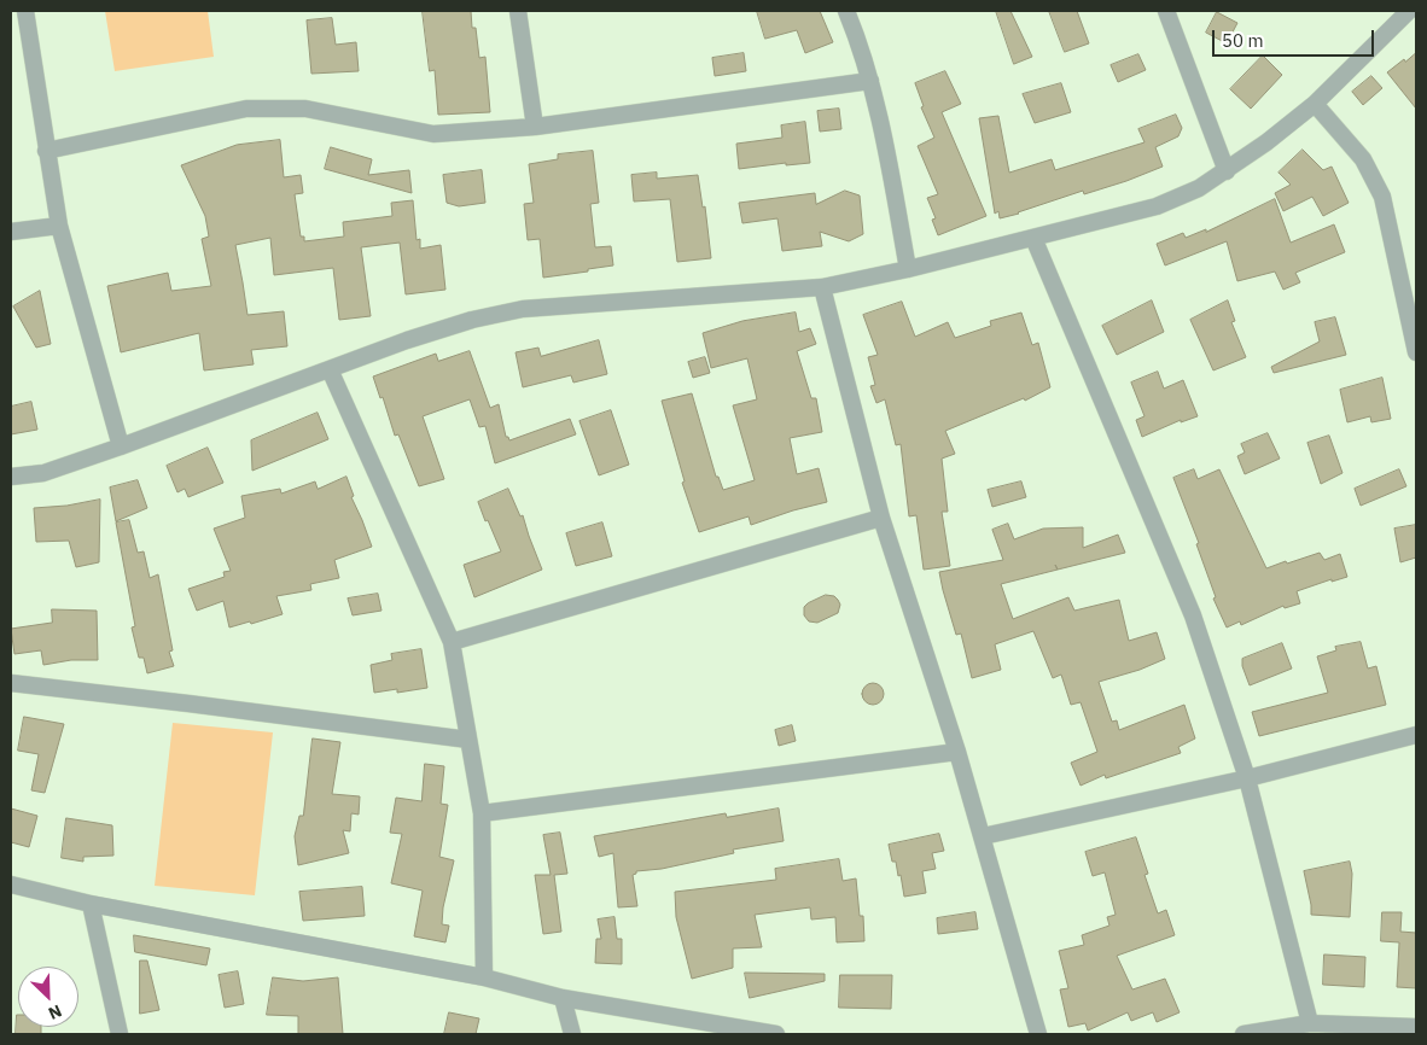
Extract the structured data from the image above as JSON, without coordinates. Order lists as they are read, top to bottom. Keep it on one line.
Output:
{"scale_bar":"50 m","north":"bottom right"}
